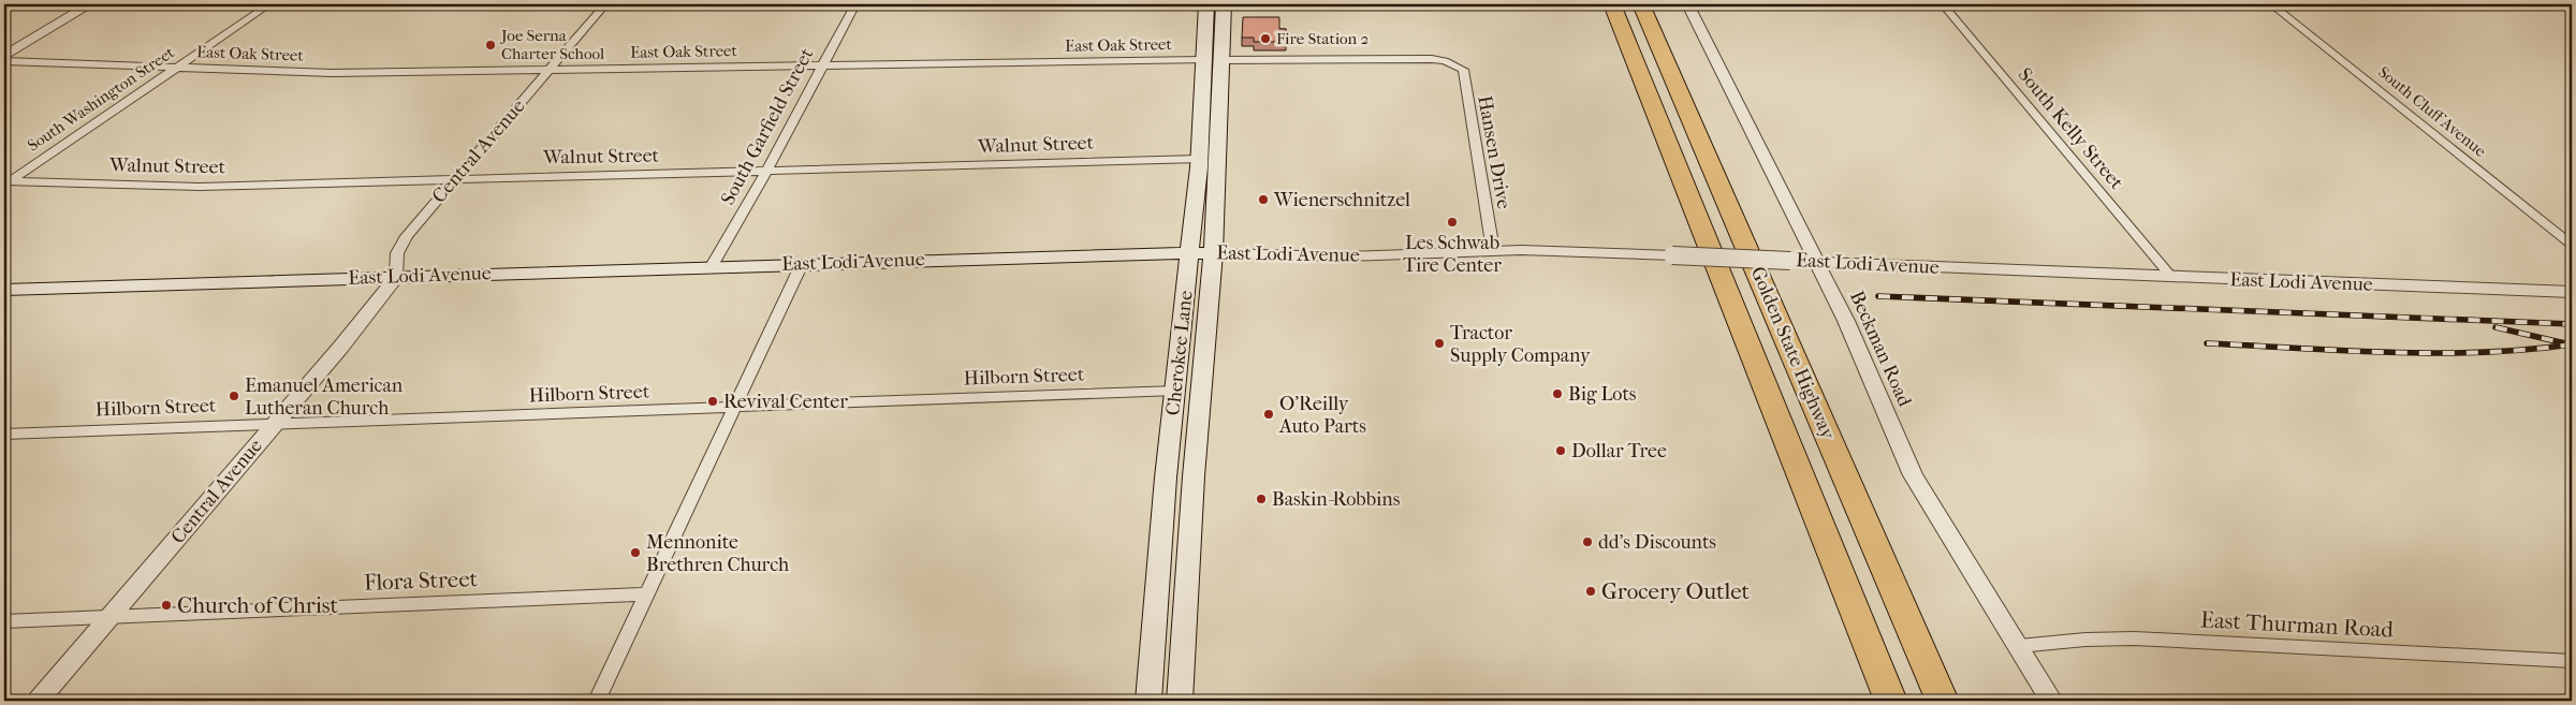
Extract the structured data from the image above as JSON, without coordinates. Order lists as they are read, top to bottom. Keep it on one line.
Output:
{"streets":{"highway":["Golden State Highway"],"main road":["East Lodi Avenue","Cherokee Lane"],"street":["East Oak Street","South Washington Street","South Cluff Avenue","South Garfield Street","South Kelly Street","Walnut Street","Central Avenue","Hansen Drive","Beckman Road","Hilborn Street","Flora Street","East Thurman Road"]},"crossings":[["East Oak Street","South Washington Street"],["East Oak Street","South Garfield Street"],["East Oak Street","Central Avenue"],["East Oak Street","Cherokee Lane"],["South Washington Street","Walnut Street"],["South Garfield Street","Walnut Street"],["South Garfield Street","East Lodi Avenue"],["South Kelly Street","East Lodi Avenue"],["Walnut Street","Central Avenue"],["Walnut Street","Cherokee Lane"],["Central Avenue","East Lodi Avenue"],["Central Avenue","Hilborn Street"],["Central Avenue","Flora Street"],["Hansen Drive","East Lodi Avenue"],["Hansen Drive","Cherokee Lane"],["East Lodi Avenue","Beckman Road"],["East Lodi Avenue","Cherokee Lane"],["Beckman Road","East Thurman Road"],["Cherokee Lane","Hilborn Street"]],"places":["Fire Station 2","Joe Serna Charter School","Wienerschnitzel","Les Schwab Tire Center","Tractor Supply Company","Big Lots","Emanuel American Lutheran Church","Revival Center","O'Reilly Auto Parts","Dollar Tree","Baskin-Robbins","dd's Discounts","Mennonite Brethren Church","Grocery Outlet","Church of Christ"]}
